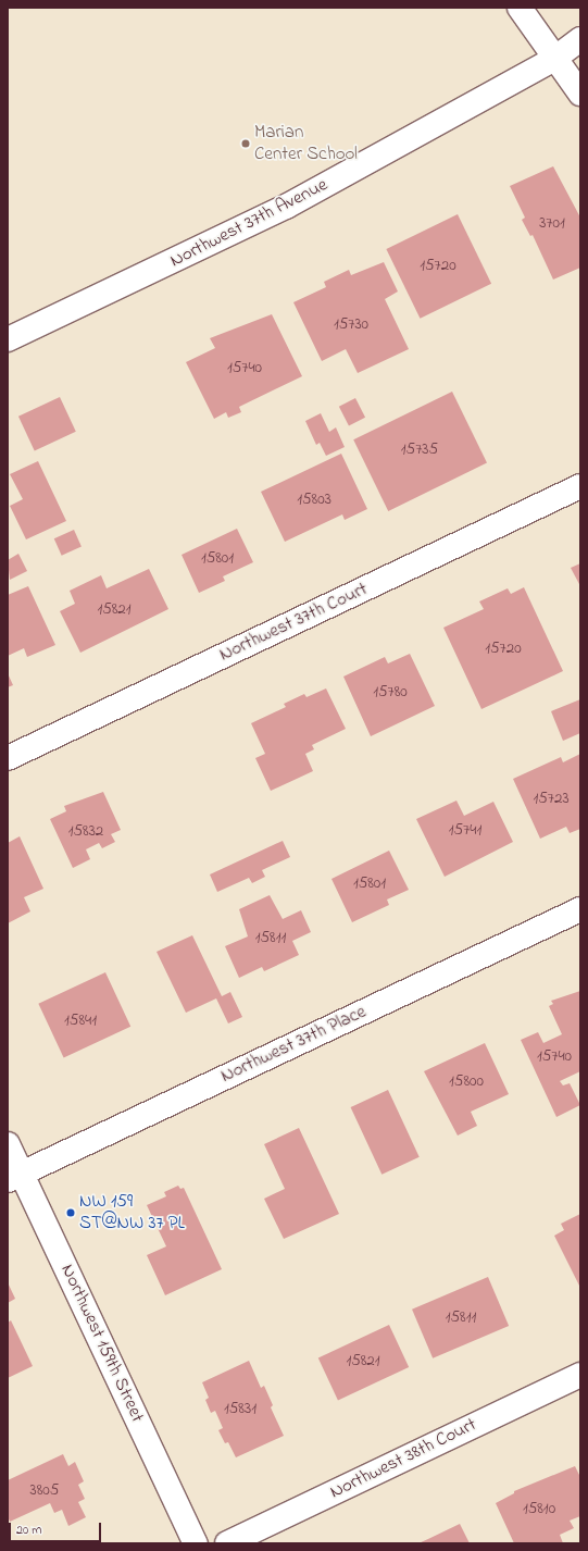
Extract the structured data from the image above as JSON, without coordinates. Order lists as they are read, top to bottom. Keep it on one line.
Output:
{"streets":{"street":["Northwest 37th Avenue","Northwest 37th Court","Northwest 37th Place","Northwest 159th Street","Northwest 38th Court"]},"crossings":[["Northwest 37th Place","Northwest 159th Street"]],"places":["Marian Center School","NW 159 ST@NW 37 PL"],"house_numbers":["3701","15720","15730","15740","15735","15803","15801","15821","15720","15780","15723","15741","15832","15801","15811","15841","15740","15800","15811","15821","15831","3805","15810"],"scale_bar":"20 m"}
